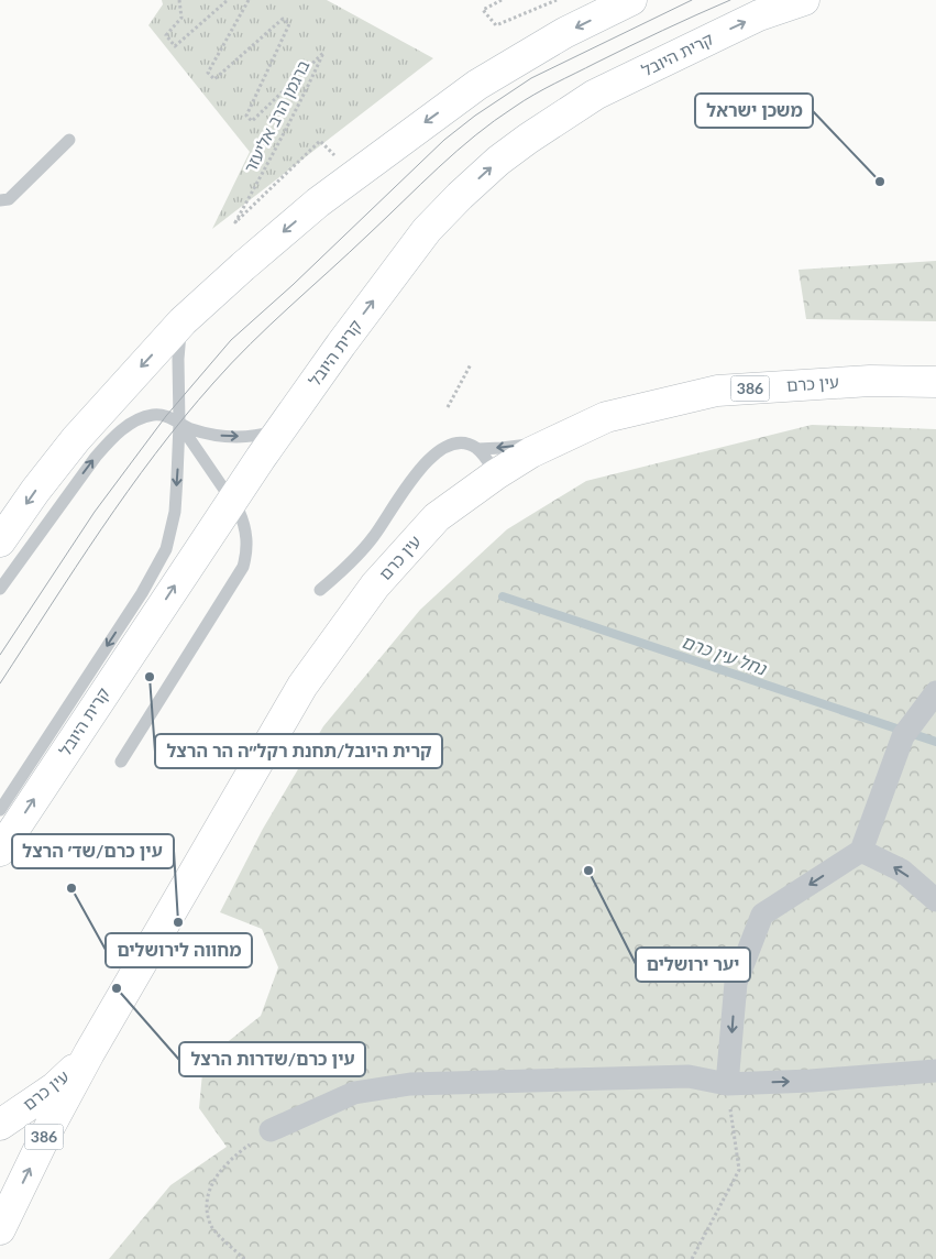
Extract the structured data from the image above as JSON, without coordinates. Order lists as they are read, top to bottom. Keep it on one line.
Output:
{"streets":{"main road":["קרית היובל","עין כרם","386"],"path":["ברגמן הרב אליעזר"]},"water":["נחל עין כרם"],"places":["משכן ישראל","קרית היובל/תחנת רקל״ה הר הרצל","יער ירושלים","מחווה לירושלים","עין כרם/שד׳ הרצל","עין כרם/שדרות הרצל"]}
